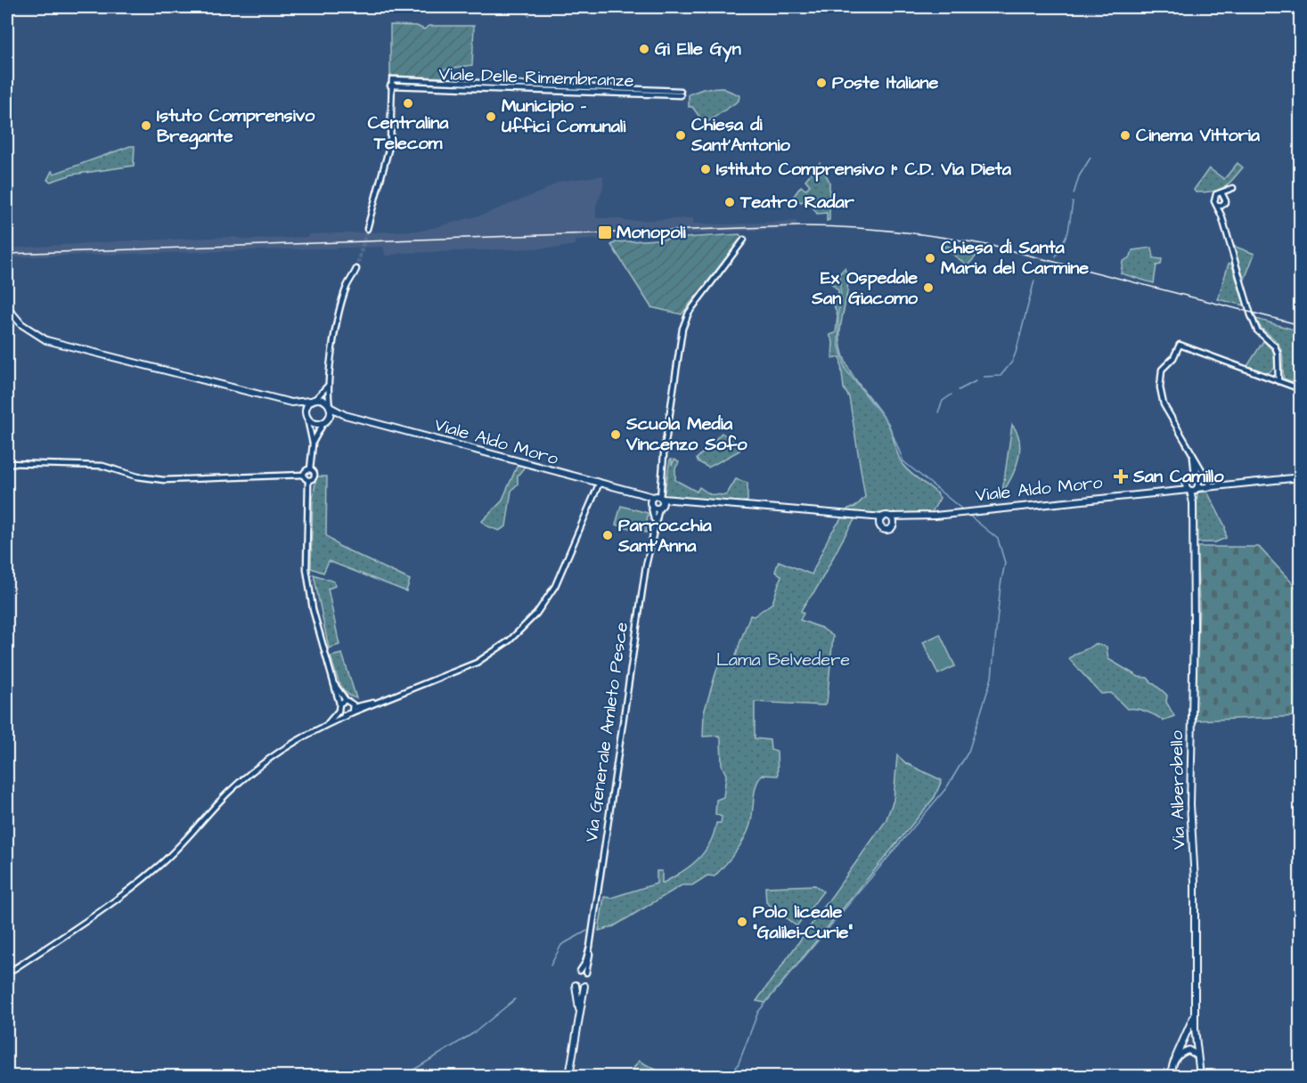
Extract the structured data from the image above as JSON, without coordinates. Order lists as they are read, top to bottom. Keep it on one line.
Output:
{"streets":{"main road":["Viale Aldo Moro","Via Alberobello"],"street":["Viale Delle Rimembranze","Via Generale Amleto Pesce"]},"crossings":[["Viale Aldo Moro","Via Generale Amleto Pesce"],["Viale Aldo Moro","Via Alberobello"]],"parks":["Lama Belvedere"],"places":{"other":["Gi Elle Gyn","Poste Italiane","Centralina Telecom","Municipio - Uffici Comunali","Istuto Comprensivo Bregante","Chiesa di Sant'Antonio","Cinema Vittoria","Istituto Comprensivo 1° C.D. Via Dieta","Teatro Radar","Chiesa di Santa Maria del Carmine","Ex Ospedale San Giacomo","Scuola Media Vincenzo Sofo","Parrocchia Sant'Anna","Polo liceale \"Galilei-Curie\""],"transit":["Monopoli"],"health":["San Camillo"]}}
